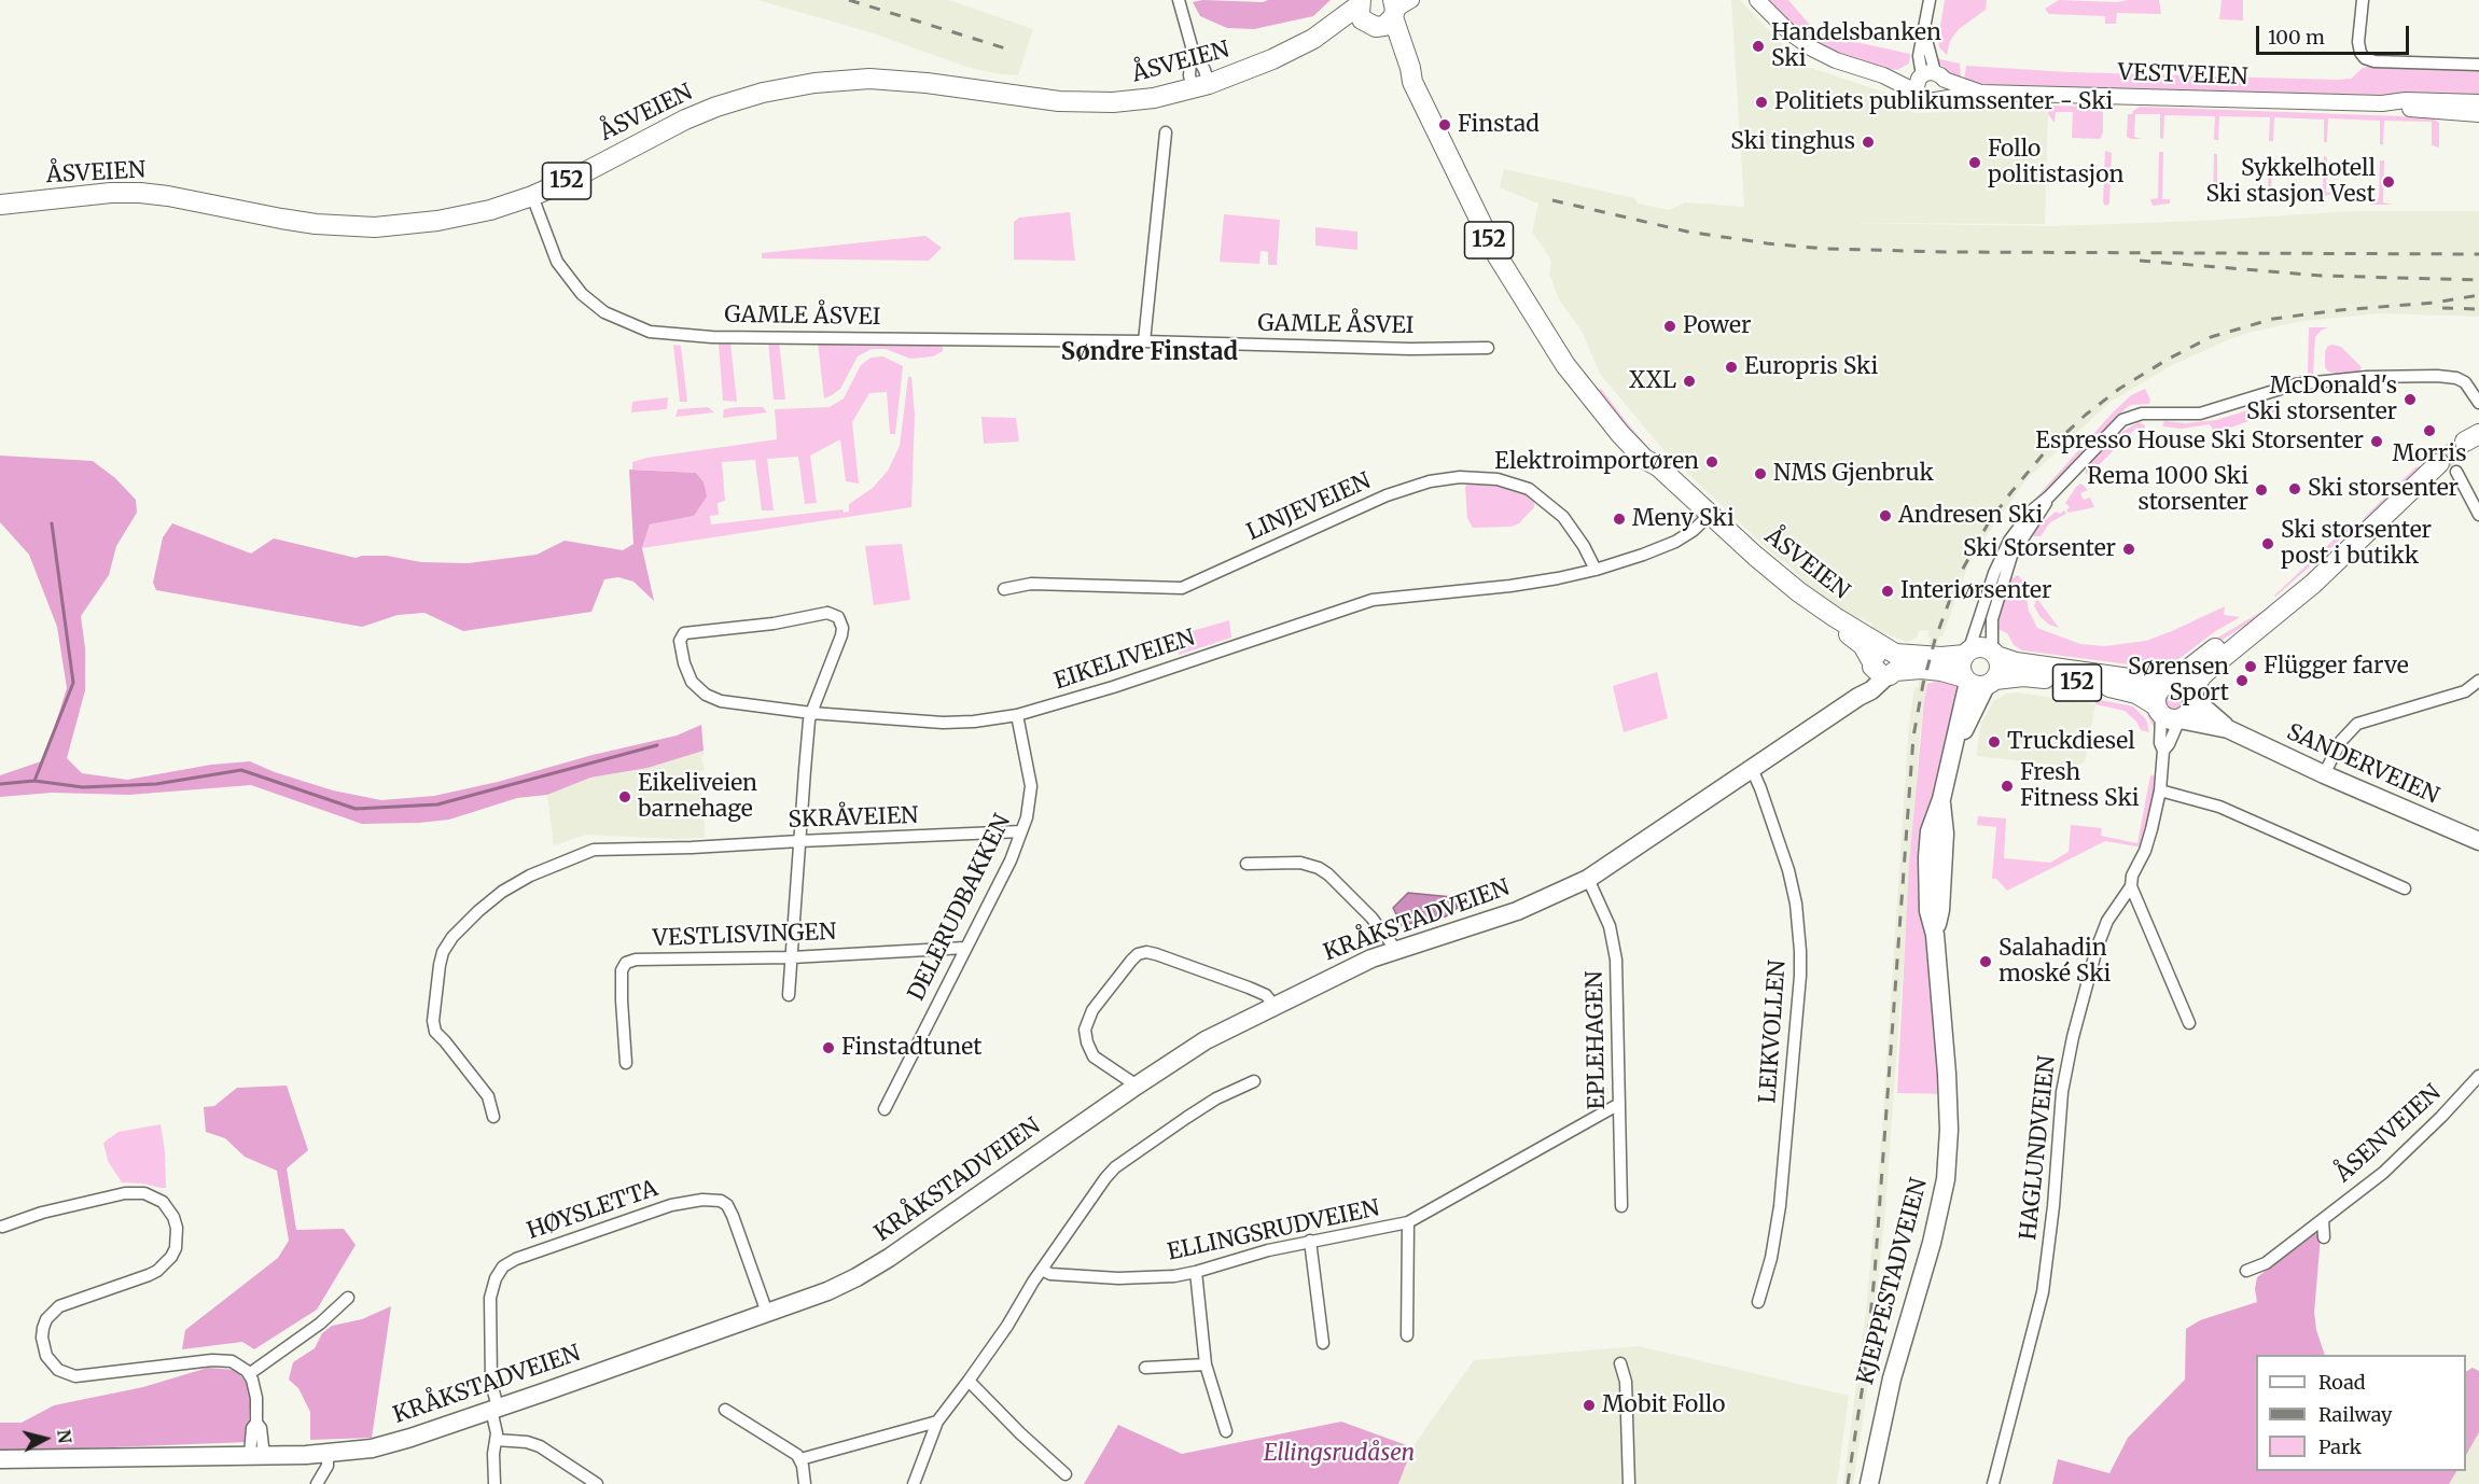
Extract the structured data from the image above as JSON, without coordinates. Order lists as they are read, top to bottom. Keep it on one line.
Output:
{"streets":{"main road":["ÅSVEIEN","152","SANDERVEIEN","KRÅKSTADVEIEN","KJEPPESTADVEIEN"],"street":["VESTVEIEN","GAMLE ÅSVEI","LINJEVEIEN","EIKELIVEIEN","SKRÅVEIEN","DELERUDBAKKEN","VESTLISVINGEN","LEIKVOLLEN","EPLEHAGEN","ÅSENVEIEN","HAGLUNDVEIEN","HØYSLETTA","ELLINGSRUDVEIEN"]},"crossings":[["ÅSVEIEN","152"],["ÅSVEIEN","GAMLE ÅSVEI"],["ÅSVEIEN","EIKELIVEIEN"],["ÅSVEIEN","KRÅKSTADVEIEN"],["152","SANDERVEIEN"],["152","KRÅKSTADVEIEN"],["152","HAGLUNDVEIEN"],["152","KJEPPESTADVEIEN"],["LINJEVEIEN","EIKELIVEIEN"],["EIKELIVEIEN","DELERUDBAKKEN"],["SANDERVEIEN","HAGLUNDVEIEN"],["SKRÅVEIEN","DELERUDBAKKEN"],["DELERUDBAKKEN","VESTLISVINGEN"],["KRÅKSTADVEIEN","LEIKVOLLEN"],["KRÅKSTADVEIEN","EPLEHAGEN"],["KRÅKSTADVEIEN","HØYSLETTA"],["EPLEHAGEN","ELLINGSRUDVEIEN"]],"districts":["Søndre Finstad"],"parks":["Ellingsrudåsen"],"places":["Handelsbanken Ski","Politiets publikumssenter - Ski","Finstad","Ski tinghus","Follo politistasjon","Sykkelhotell Ski stasjon Vest","Power","Europris Ski","XXL","McDonald's Ski storsenter","Morris","Espresso House Ski Storsenter","Elektroimportøren","NMS Gjenbruk","Ski storsenter","Rema 1000 Ski storsenter","Andresen Ski","Meny Ski","Ski storsenter post i butikk","Ski Storsenter","Interiørsenter","Flügger farve","Sørensen Sport","Truckdiesel","Fresh Fitness Ski","Eikeliveien barnehage","Salahadin moské Ski","Finstadtunet","Mobit Follo"],"legend":["Road","Railway","Park"],"scale_bar":"100 m","north":"right"}
